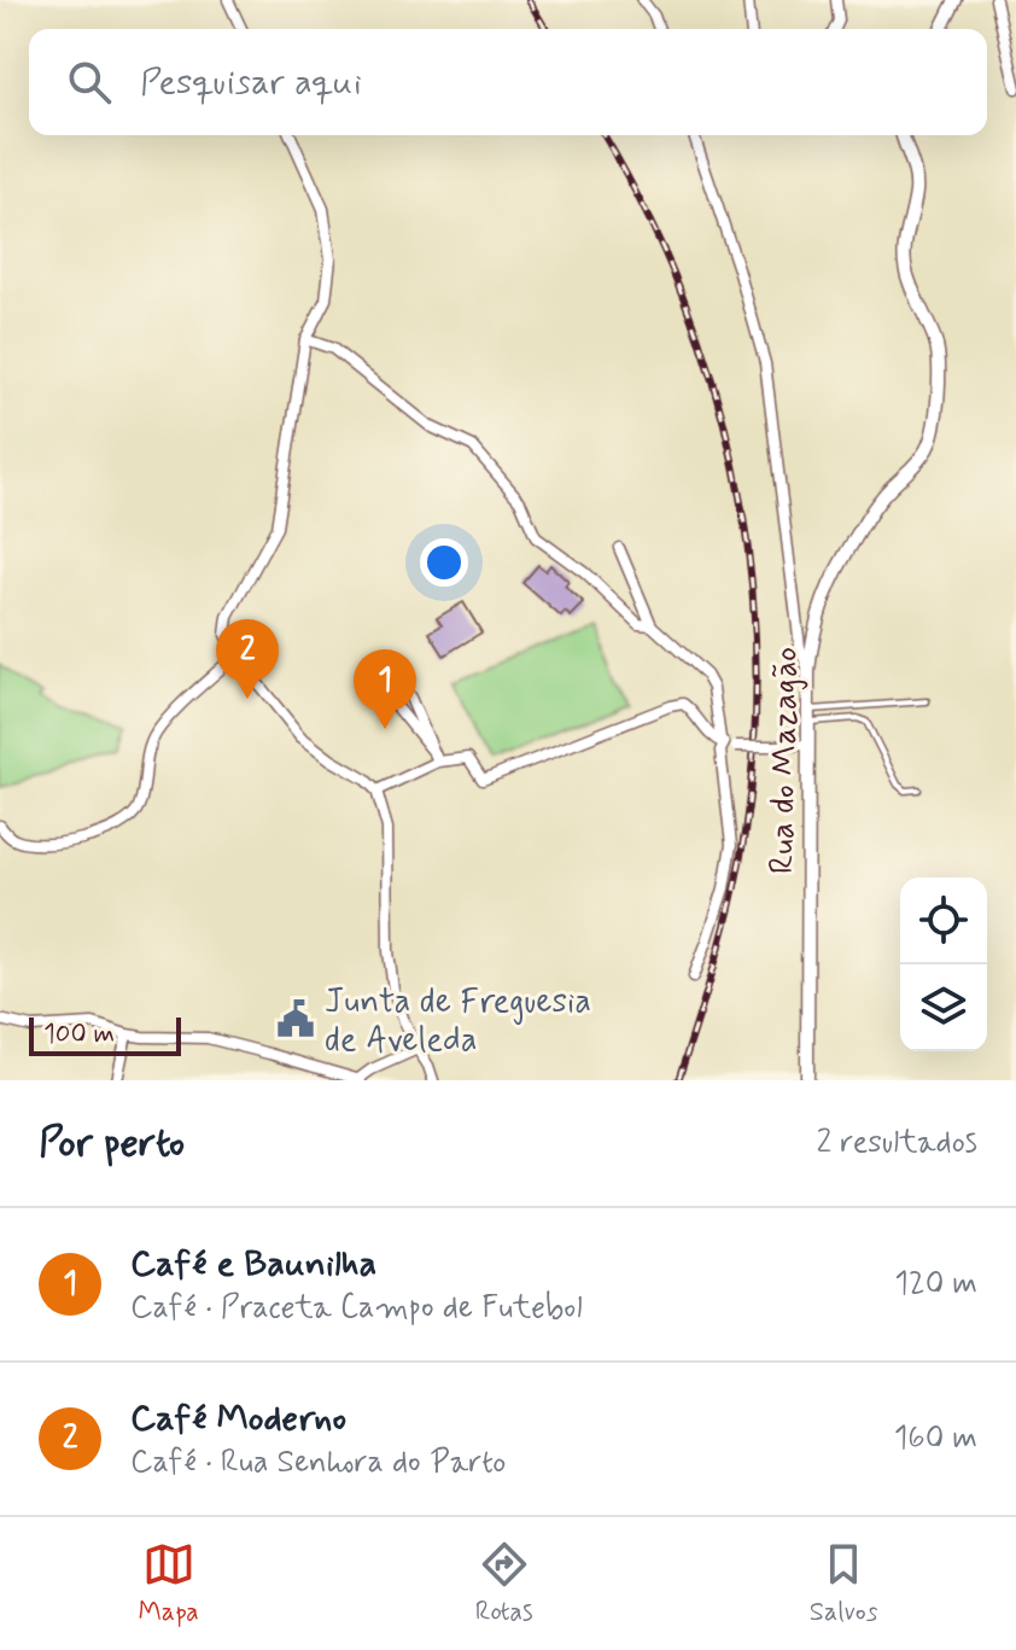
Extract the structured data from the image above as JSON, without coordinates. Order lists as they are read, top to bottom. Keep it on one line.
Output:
{"streets":{"street":["Rua do Mazagão"]},"places":{"public building":["Junta de Freguesia de Aveleda"]},"scale_bar":"100 m","page":{"search":"Pesquisar aqui","pins":["2","1"],"scale":"100 m","heading":["Por perto","2 resultados"],"list":[{"mark":"1","name":"Café e Baunilha","note":"Café · Praceta Campo de Futebol","value":"120 m"},{"mark":"2","name":"Café Moderno","note":"Café · Rua Senhora do Parto","value":"160 m"}],"nav":["Mapa","Rotas","Salvos"]}}
